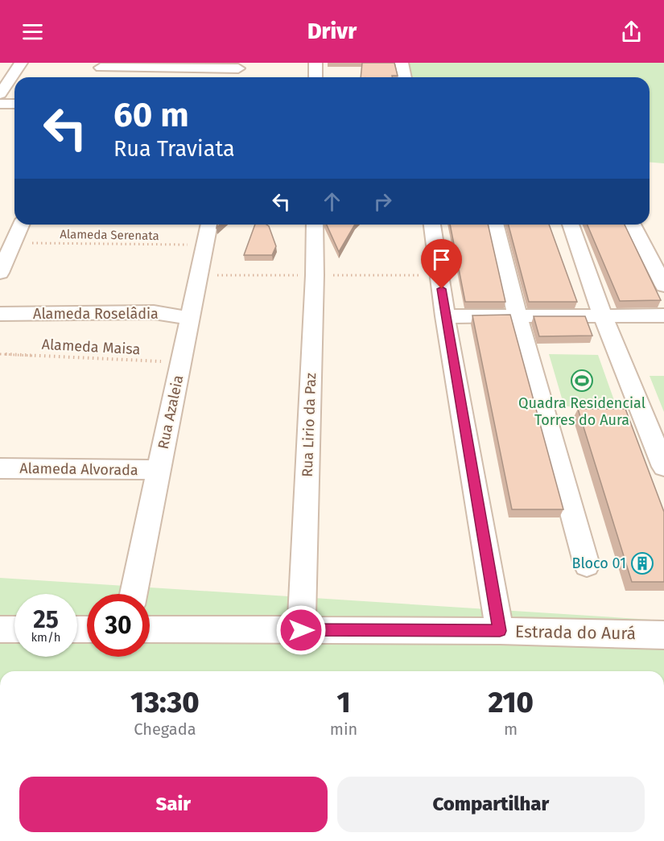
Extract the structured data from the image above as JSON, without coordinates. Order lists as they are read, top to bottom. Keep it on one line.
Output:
{"streets":{"street":["Alameda Roselâdia","Rua Azaleia","Rua Lirio da Paz","Alameda Alvorada","Estrada do Aurá"],"path":["Alameda Serenata","Alameda Maisa"]},"crossings":[["Alameda Serenata","Rua Azaleia"],["Alameda Roselâdia","Rua Azaleia"],["Alameda Maisa","Rua Azaleia"],["Rua Azaleia","Alameda Alvorada"],["Rua Lirio da Paz","Estrada do Aurá"]],"places":{"sports":["Quadra Residencial Torres do Aura"],"building":["Bloco 01"]},"page":{"header":"Drivr","turn":["60 m","Rua Traviata"],"speed":"25 km/h","limit":"30","eta":["13:30","Chegada","1","min","210","m"],"buttons":["Sair","Compartilhar"]}}
